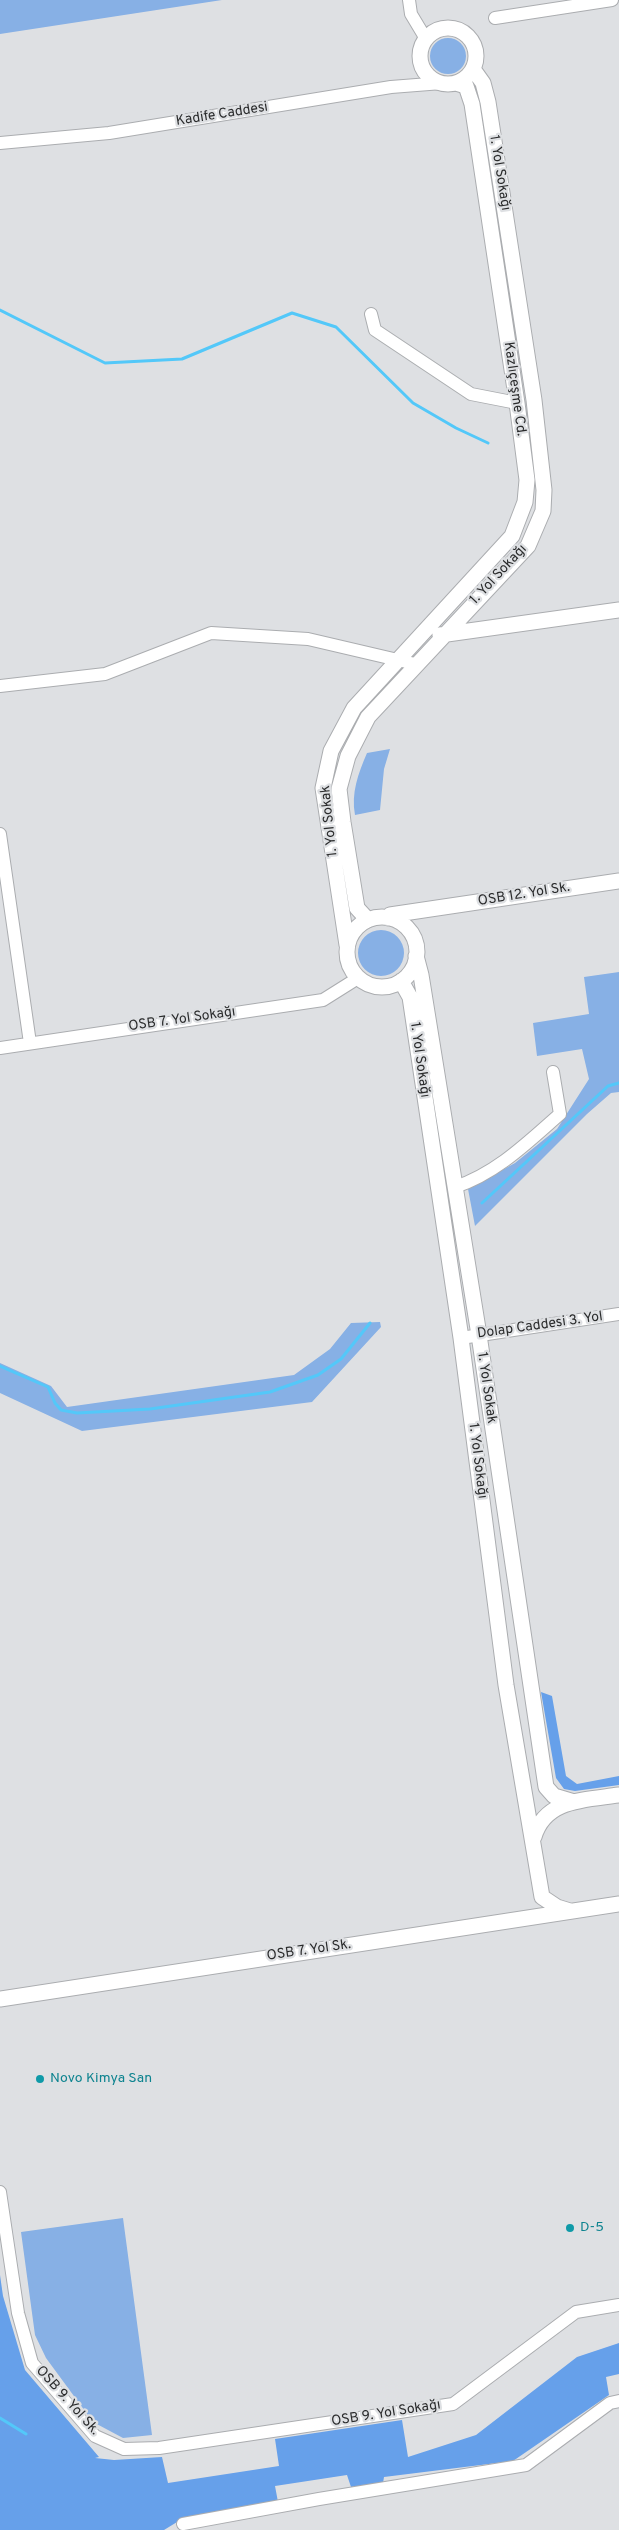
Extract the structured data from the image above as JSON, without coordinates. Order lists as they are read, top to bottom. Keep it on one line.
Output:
{"streets":{"street":["Kadife Caddesi","1. Yol Sokağı","Kazlıçeşme Cd.","1. Yol Sokak","OSB 12. Yol Sk.","OSB 7. Yol Sokağı","Dolap Caddesi 3. Yol","OSB 7. Yol Sk.","OSB 9. Yol Sk.","OSB 9. Yol Sokağı"]},"crossings":[["Kadife Caddesi","1. Yol Sokağı"],["Kadife Caddesi","Kazlıçeşme Cd."],["1. Yol Sokağı","Kazlıçeşme Cd."],["1. Yol Sokağı","1. Yol Sokak"],["1. Yol Sokağı","OSB 12. Yol Sk."],["1. Yol Sokağı","OSB 7. Yol Sokağı"],["1. Yol Sokağı","Dolap Caddesi 3. Yol"],["Kazlıçeşme Cd.","1. Yol Sokak"],["1. Yol Sokak","OSB 12. Yol Sk."],["1. Yol Sokak","OSB 7. Yol Sokağı"],["1. Yol Sokak","Dolap Caddesi 3. Yol"],["OSB 12. Yol Sk.","OSB 7. Yol Sokağı"],["OSB 9. Yol Sk.","OSB 9. Yol Sokağı"]],"places":["Novo Kimya San","D-5"]}
